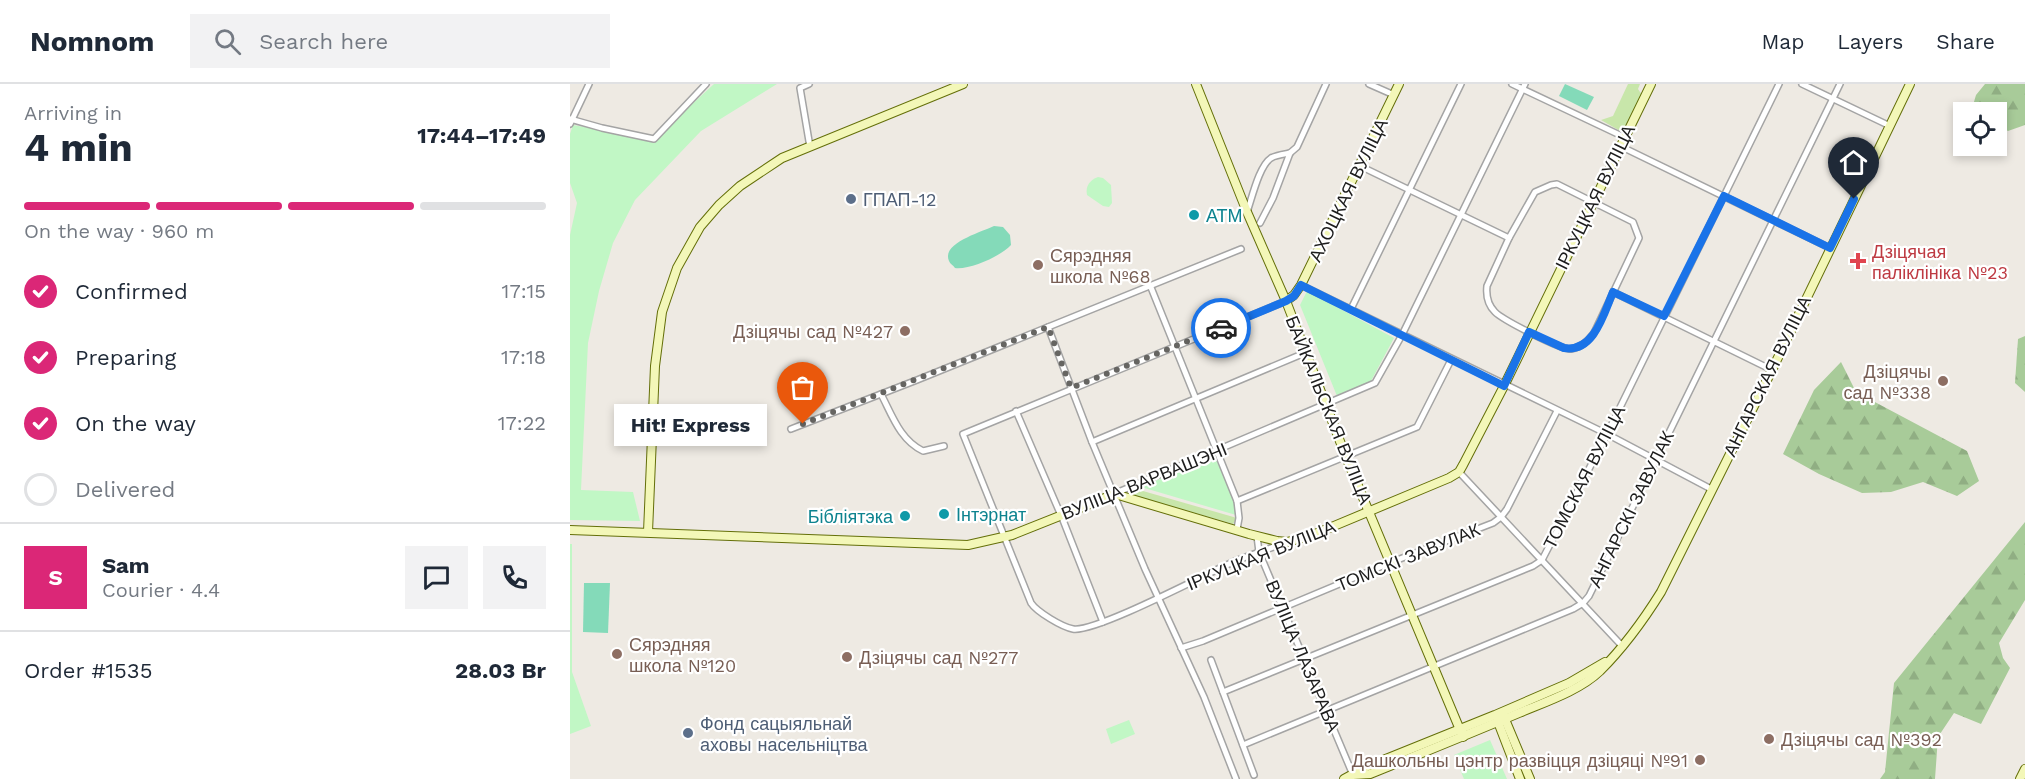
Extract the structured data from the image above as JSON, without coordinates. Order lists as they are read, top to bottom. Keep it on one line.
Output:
{"streets":{"main road":["АХОЦКАЯ ВУЛІЦА","ІРКУЦКАЯ ВУЛІЦА","АНГАРСКАЯ ВУЛІЦА","БАЙКАЛЬСКАЯ ВУЛІЦА","ВУЛІЦА ВАРВАШЭНІ"],"street":["ТОМСКАЯ ВУЛІЦА","АНГАРСКІ ЗАВУЛАК","ТОМСКІ ЗАВУЛАК","ВУЛІЦА ЛАЗАРАВА"]},"crossings":[["АХОЦКАЯ ВУЛІЦА","ІРКУЦКАЯ ВУЛІЦА"],["АХОЦКАЯ ВУЛІЦА","БАЙКАЛЬСКАЯ ВУЛІЦА"],["ІРКУЦКАЯ ВУЛІЦА","БАЙКАЛЬСКАЯ ВУЛІЦА"],["ІРКУЦКАЯ ВУЛІЦА","ВУЛІЦА ВАРВАШЭНІ"],["ІРКУЦКАЯ ВУЛІЦА","ВУЛІЦА ЛАЗАРАВА"],["АНГАРСКАЯ ВУЛІЦА","БАЙКАЛЬСКАЯ ВУЛІЦА"],["АНГАРСКАЯ ВУЛІЦА","ВУЛІЦА ЛАЗАРАВА"],["БАЙКАЛЬСКАЯ ВУЛІЦА","ТОМСКАЯ ВУЛІЦА"],["БАЙКАЛЬСКАЯ ВУЛІЦА","ВУЛІЦА ВАРВАШЭНІ"],["БАЙКАЛЬСКАЯ ВУЛІЦА","АНГАРСКІ ЗАВУЛАК"],["БАЙКАЛЬСКАЯ ВУЛІЦА","ТОМСКІ ЗАВУЛАК"],["ТОМСКАЯ ВУЛІЦА","ВУЛІЦА ЛАЗАРАВА"],["АНГАРСКІ ЗАВУЛАК","ВУЛІЦА ЛАЗАРАВА"],["ТОМСКІ ЗАВУЛАК","ВУЛІЦА ЛАЗАРАВА"]],"places":{"other":["ГПАП-12","АТМ","Сярэдняя школа №68","Дзіцячы сад №427","Дзіцячы сад №338","Hit! Express","Інтэрнат","Бібліятэка","Сярэдняя школа №120","Дзіцячы сад №277","Фонд сацыяльнай аховы насельніцтва","Дзіцячы сад №392","Дашкольны цэнтр развіцця дзіцяці №91"],"health":["Дзіцячая паліклініка №23"]},"page":{"header":"Nomnom","search":"Search here","nav":["Map","Layers","Share"],"heading":["4 min","Arriving in","17:44–17:49"],"panel":["Sam","Courier · 4.4","Order #1535","28.03 Br"],"bar":"On the way · 960 m","list":[["Confirmed","17:15"],["Preparing","17:18"],["On the way","17:22"],"Delivered"],"bubble":"Hit! Express","round":"S"}}
